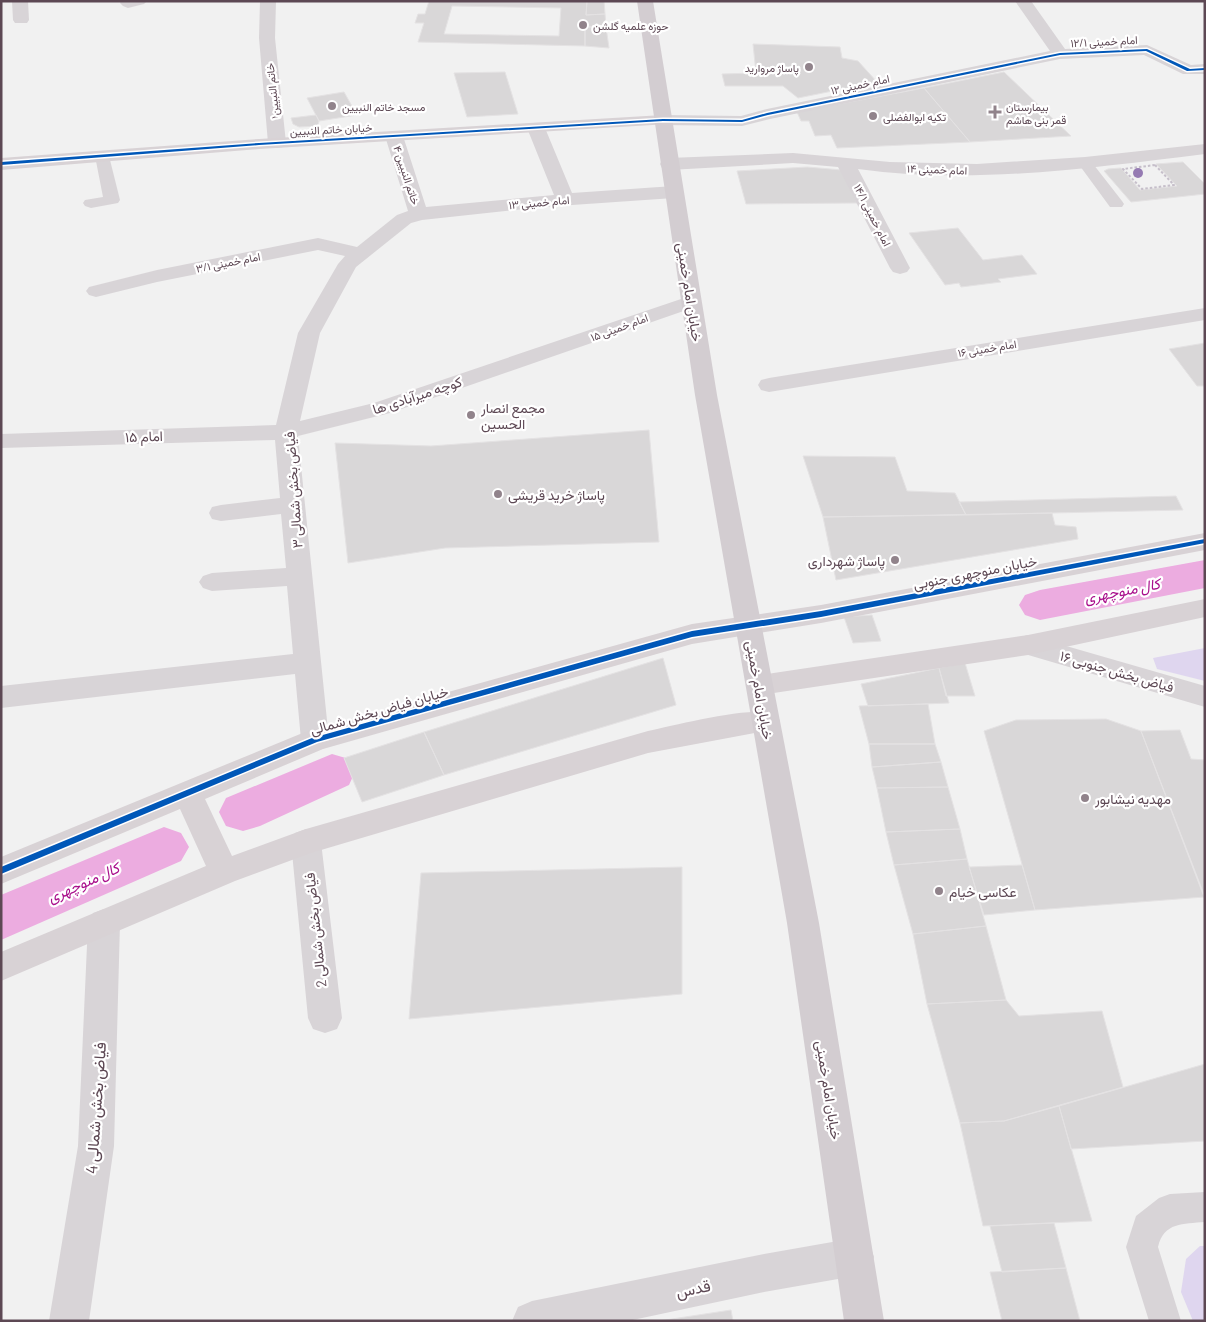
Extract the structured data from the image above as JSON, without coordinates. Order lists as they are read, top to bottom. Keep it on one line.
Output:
{"streets":{"main road":["خیابان امام خمینی"],"street":["امام خمینی ۱۲/۱","امام خمینی ۱۲","خاتم النبیین۱","خیابان خاتم النبیین","امام خمینی ۱۴","خاتم النبیین ۴","امام خمینی ۱۳","امام خمینی ۱۴/۱","امام خمینی ۳/۱","امام خمینی ۱۵","امام خمینی ۱۶","کوچه میرآبادی ها","امام ۱۵","فیاض بخش شمالی ۳","خیابان منوچهری جنوبی","فیاض بخش جنوبی ۱۶","خیابان فیاض بخش شمالی","فیاض بخش شمالی 2","فیاض بخش شمالی 4","قدس"]},"crossings":[["امام خمینی ۱۲/۱","امام خمینی ۱۲"],["امام خمینی ۱۲","خیابان خاتم النبیین"],["امام خمینی ۱۲","خیابان امام خمینی"],["خاتم النبیین۱","خیابان خاتم النبیین"],["خیابان خاتم النبیین","خاتم النبیین ۴"],["خیابان خاتم النبیین","خیابان امام خمینی"],["امام خمینی ۱۴","امام خمینی ۱۴/۱"],["امام خمینی ۱۴","خیابان امام خمینی"],["خاتم النبیین ۴","امام خمینی ۱۳"],["خاتم النبیین ۴","فیاض بخش شمالی ۳"],["امام خمینی ۱۳","خیابان امام خمینی"],["امام خمینی ۱۳","فیاض بخش شمالی ۳"],["امام خمینی ۳/۱","فیاض بخش شمالی ۳"],["خیابان امام خمینی","امام خمینی ۱۵"],["خیابان امام خمینی","خیابان منوچهری جنوبی"],["خیابان امام خمینی","خیابان فیاض بخش شمالی"],["خیابان امام خمینی","قدس"],["امام خمینی ۱۵","کوچه میرآبادی ها"],["کوچه میرآبادی ها","امام ۱۵"],["کوچه میرآبادی ها","فیاض بخش شمالی ۳"],["امام ۱۵","فیاض بخش شمالی ۳"],["فیاض بخش شمالی ۳","خیابان فیاض بخش شمالی"],["خیابان منوچهری جنوبی","خیابان فیاض بخش شمالی"]],"water":["کال منوچهری"],"places":{"other":["حوزه علمیه گلشن","پاساژ مروارید","مسجد خاتم النبیین","تکیه ابوالفضلی","مجمع انصار الحسین","پاساژ خرید قریشی","پاساژ شهرداری","مهدیه نیشابور","عکاسی خیام"],"health":["بیمارستان قمر بنی هاشم"]}}
